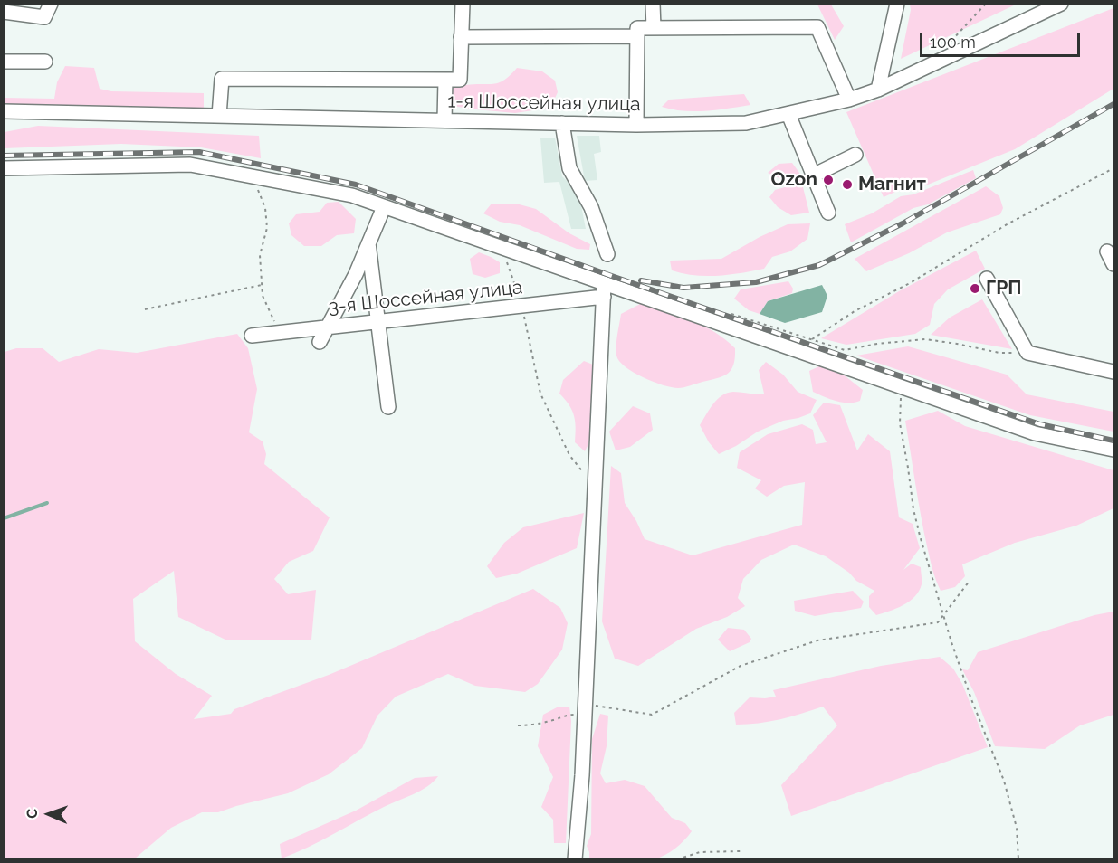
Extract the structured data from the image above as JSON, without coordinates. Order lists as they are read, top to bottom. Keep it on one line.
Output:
{"streets":{"street":["1-я Шоссейная улица","3-я Шоссейная улица"]},"places":["Ozon","Магнит","ГРП"],"scale_bar":"100 m","north":"left"}
